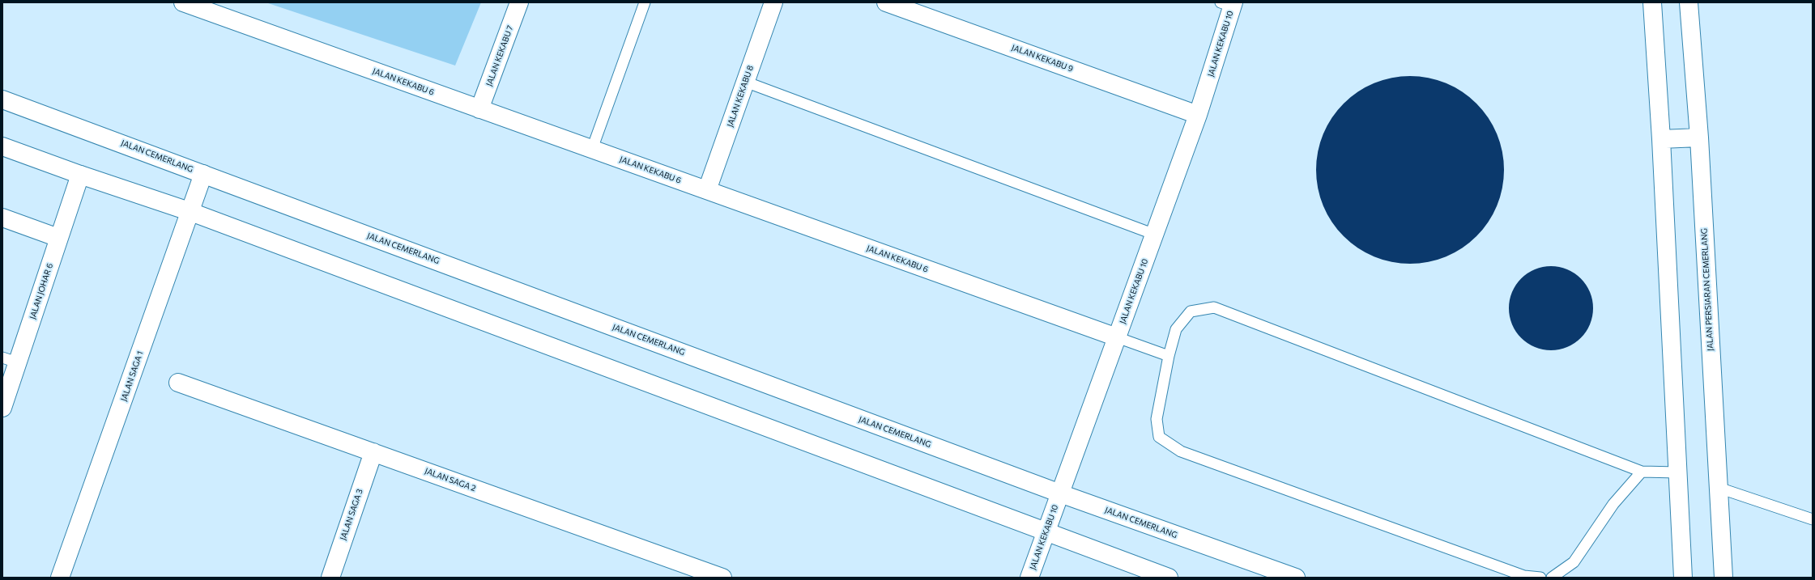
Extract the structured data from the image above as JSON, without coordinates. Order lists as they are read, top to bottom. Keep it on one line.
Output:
{"streets":{"street":["JALAN KEKABU 10","JALAN KEKABU 7","JALAN KEKABU 9","JALAN KEKABU 6","JALAN KEKABU 8","JALAN CEMERLANG","JALAN PERSIARAN CEMERLANG","JALAN JOHAR 6","JALAN SAGA 1","JALAN SAGA 2","JALAN SAGA 3"]},"crossings":[["JALAN KEKABU 10","JALAN KEKABU 9"],["JALAN KEKABU 10","JALAN KEKABU 6"],["JALAN KEKABU 10","JALAN CEMERLANG"],["JALAN KEKABU 7","JALAN KEKABU 6"],["JALAN KEKABU 6","JALAN KEKABU 8"],["JALAN CEMERLANG","JALAN SAGA 1"],["JALAN SAGA 2","JALAN SAGA 3"]]}
